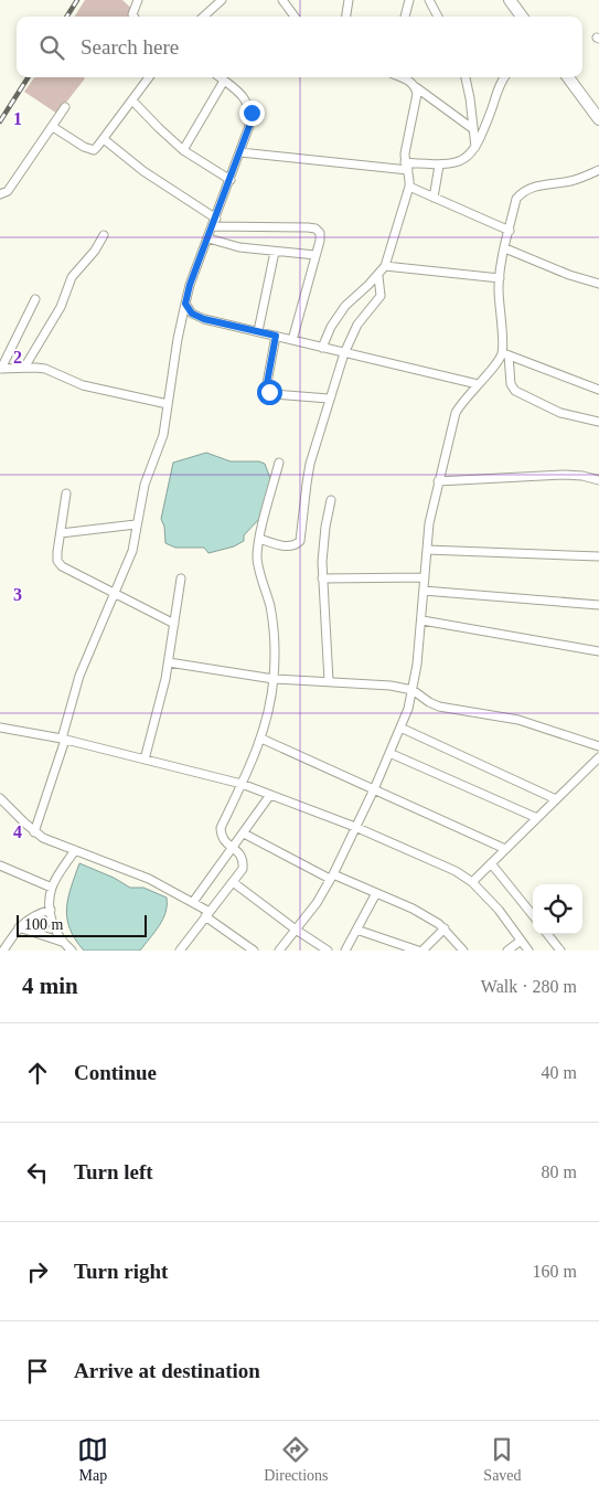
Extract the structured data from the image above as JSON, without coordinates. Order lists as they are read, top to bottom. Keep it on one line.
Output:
{"scale_bar":"100 m","page":{"search":"Search here","scale":"100 m","heading":["4 min","Walk · 280 m"],"list":[["Continue","40 m"],["Turn left","80 m"],["Turn right","160 m"],"Arrive at destination"],"nav":["Map","Directions","Saved"]},"grid":{"rows":["1","2","3","4"]}}
